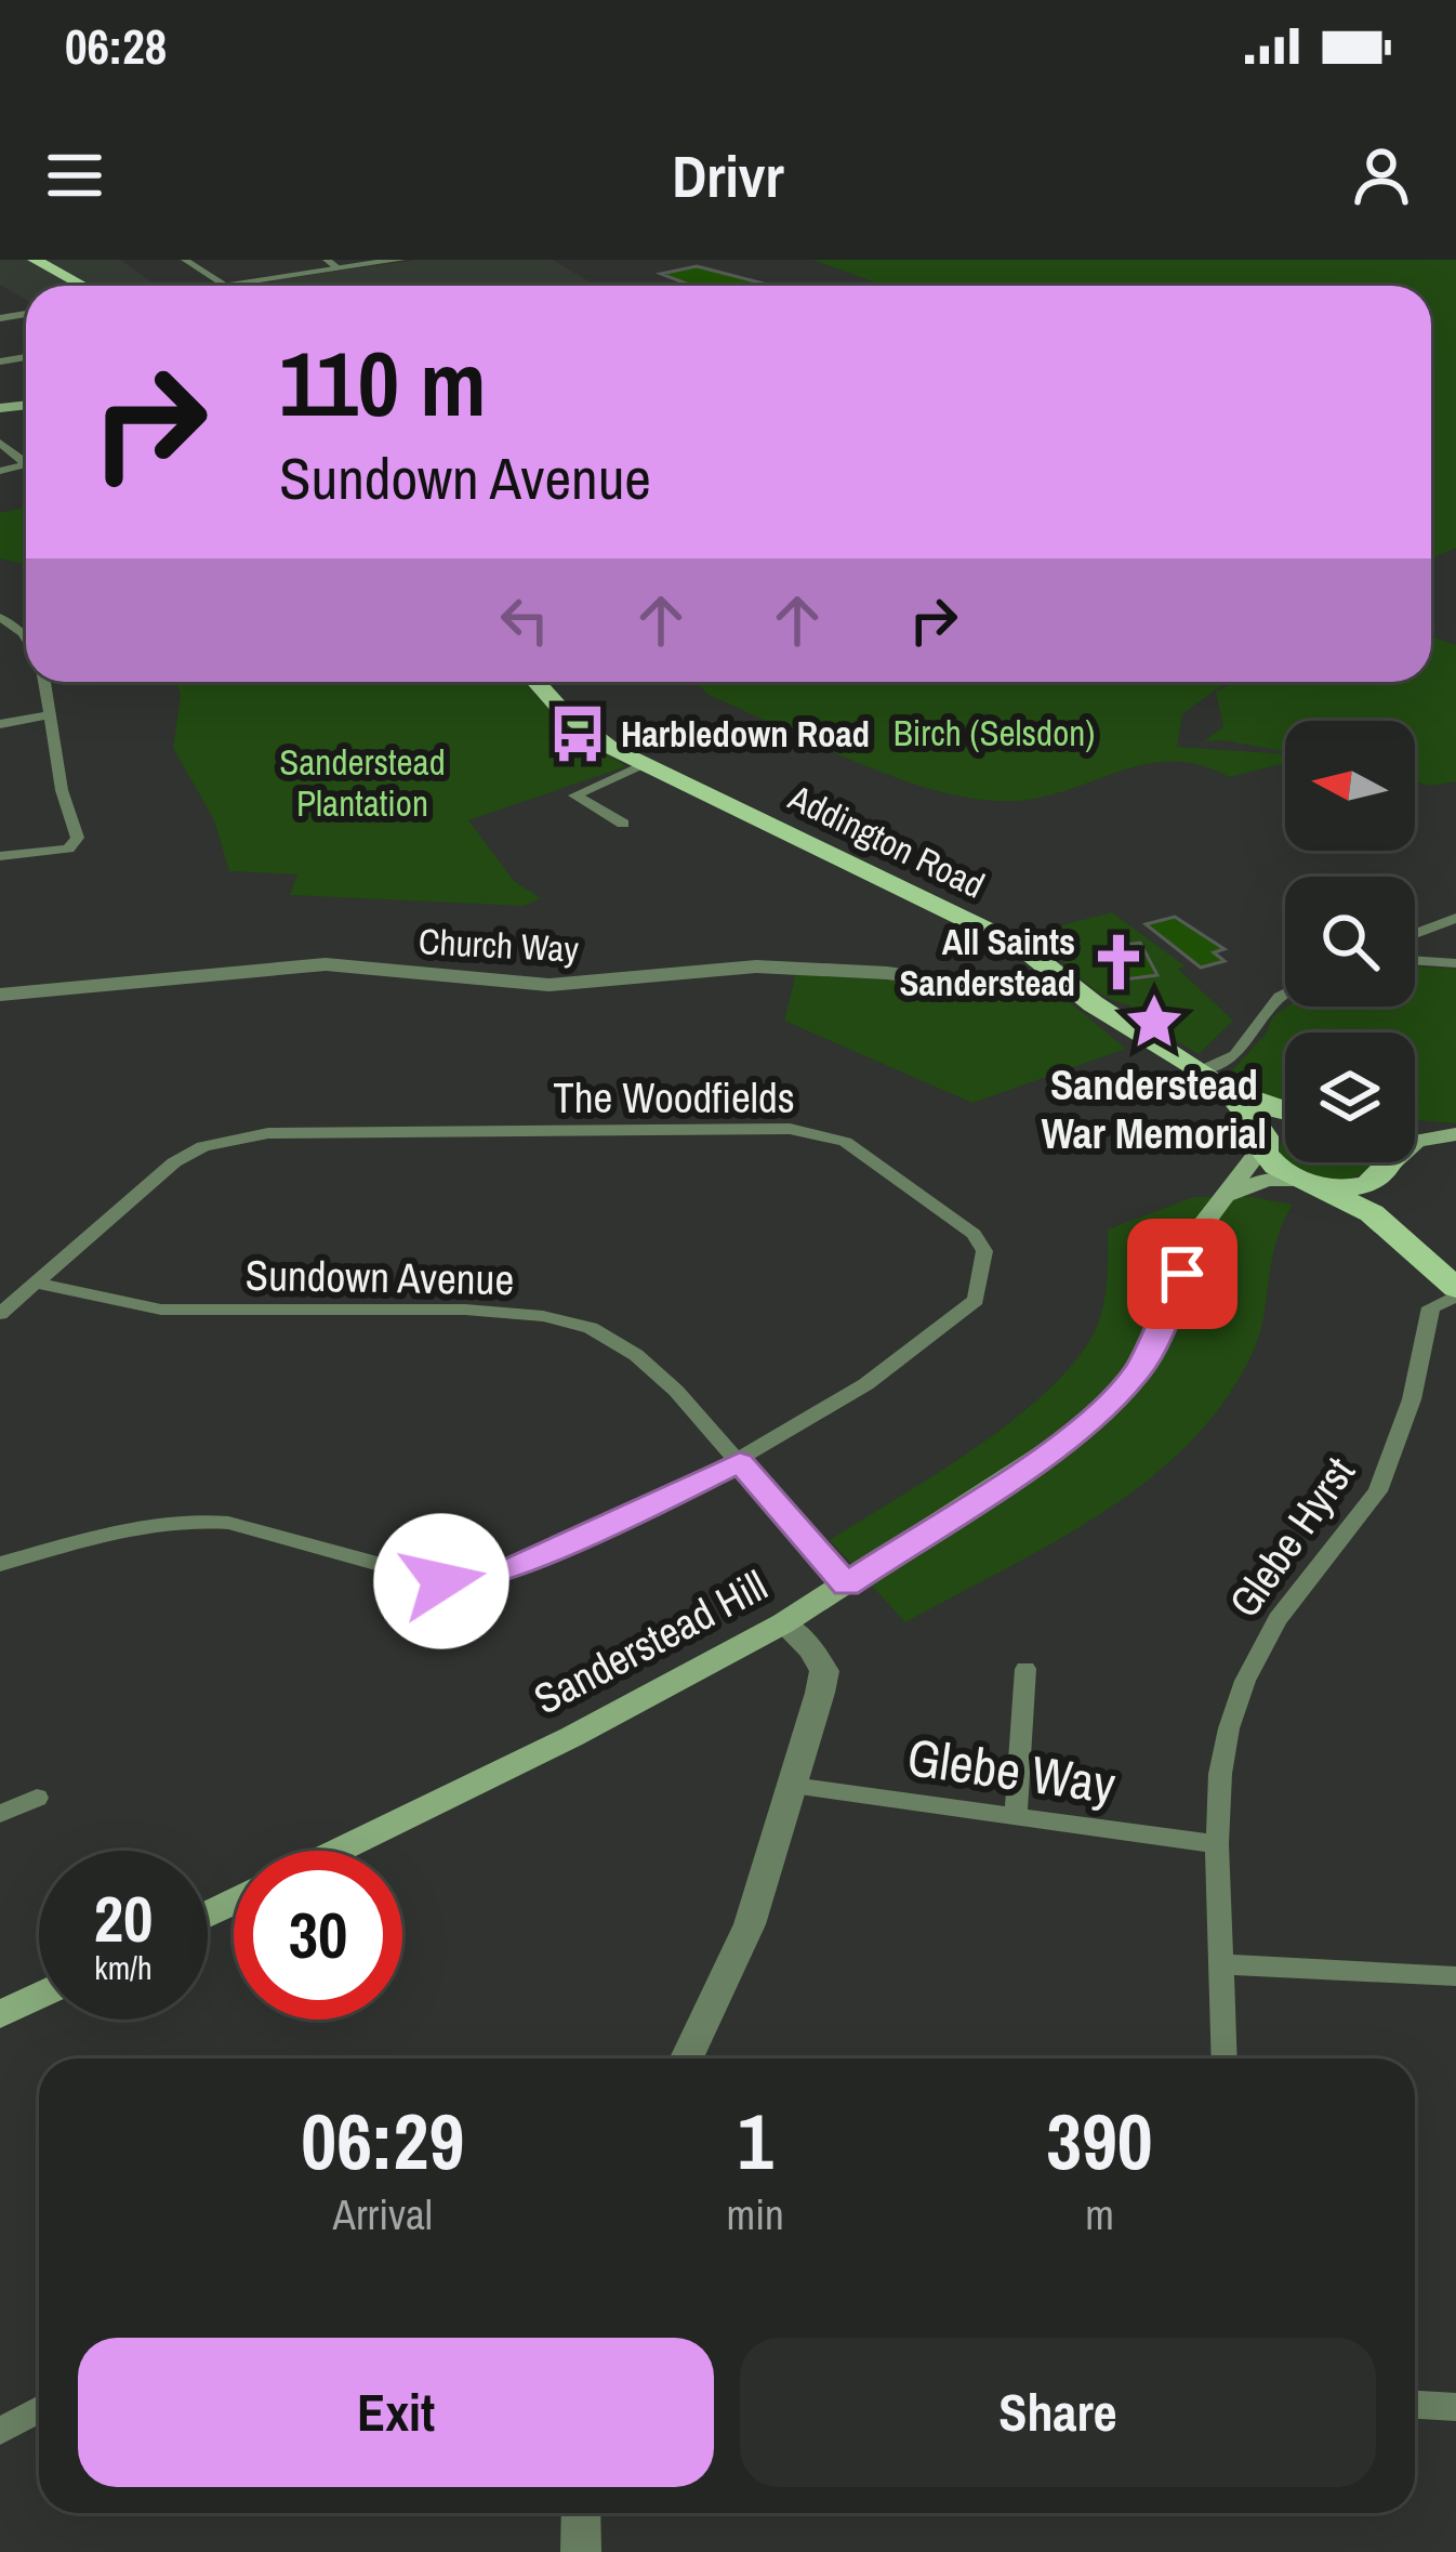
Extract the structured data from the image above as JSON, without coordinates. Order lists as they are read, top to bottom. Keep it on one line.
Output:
{"streets":{"main road":["Addington Road","Sanderstead Hill"],"street":["Church Way","The Woodfields","Sundown Avenue","Glebe Hyrst","Glebe Way"]},"crossings":[["Addington Road","Church Way"],["The Woodfields","Sundown Avenue"],["Sundown Avenue","Sanderstead Hill"],["Glebe Hyrst","Glebe Way"]],"parks":["Birch (Selsdon)","Sanderstead Plantation"],"places":{"bus stop":["Harbledown Road"],"church":["All Saints Sanderstead"],"place":["Sanderstead War Memorial"]},"north":"left","page":{"status":"06:28","header":"Drivr","turn":["110 m","Sundown Avenue"],"speed":"20 km/h","limit":"30","eta":["06:29","Arrival","1","min","390","m"],"buttons":["Exit","Share"]}}
